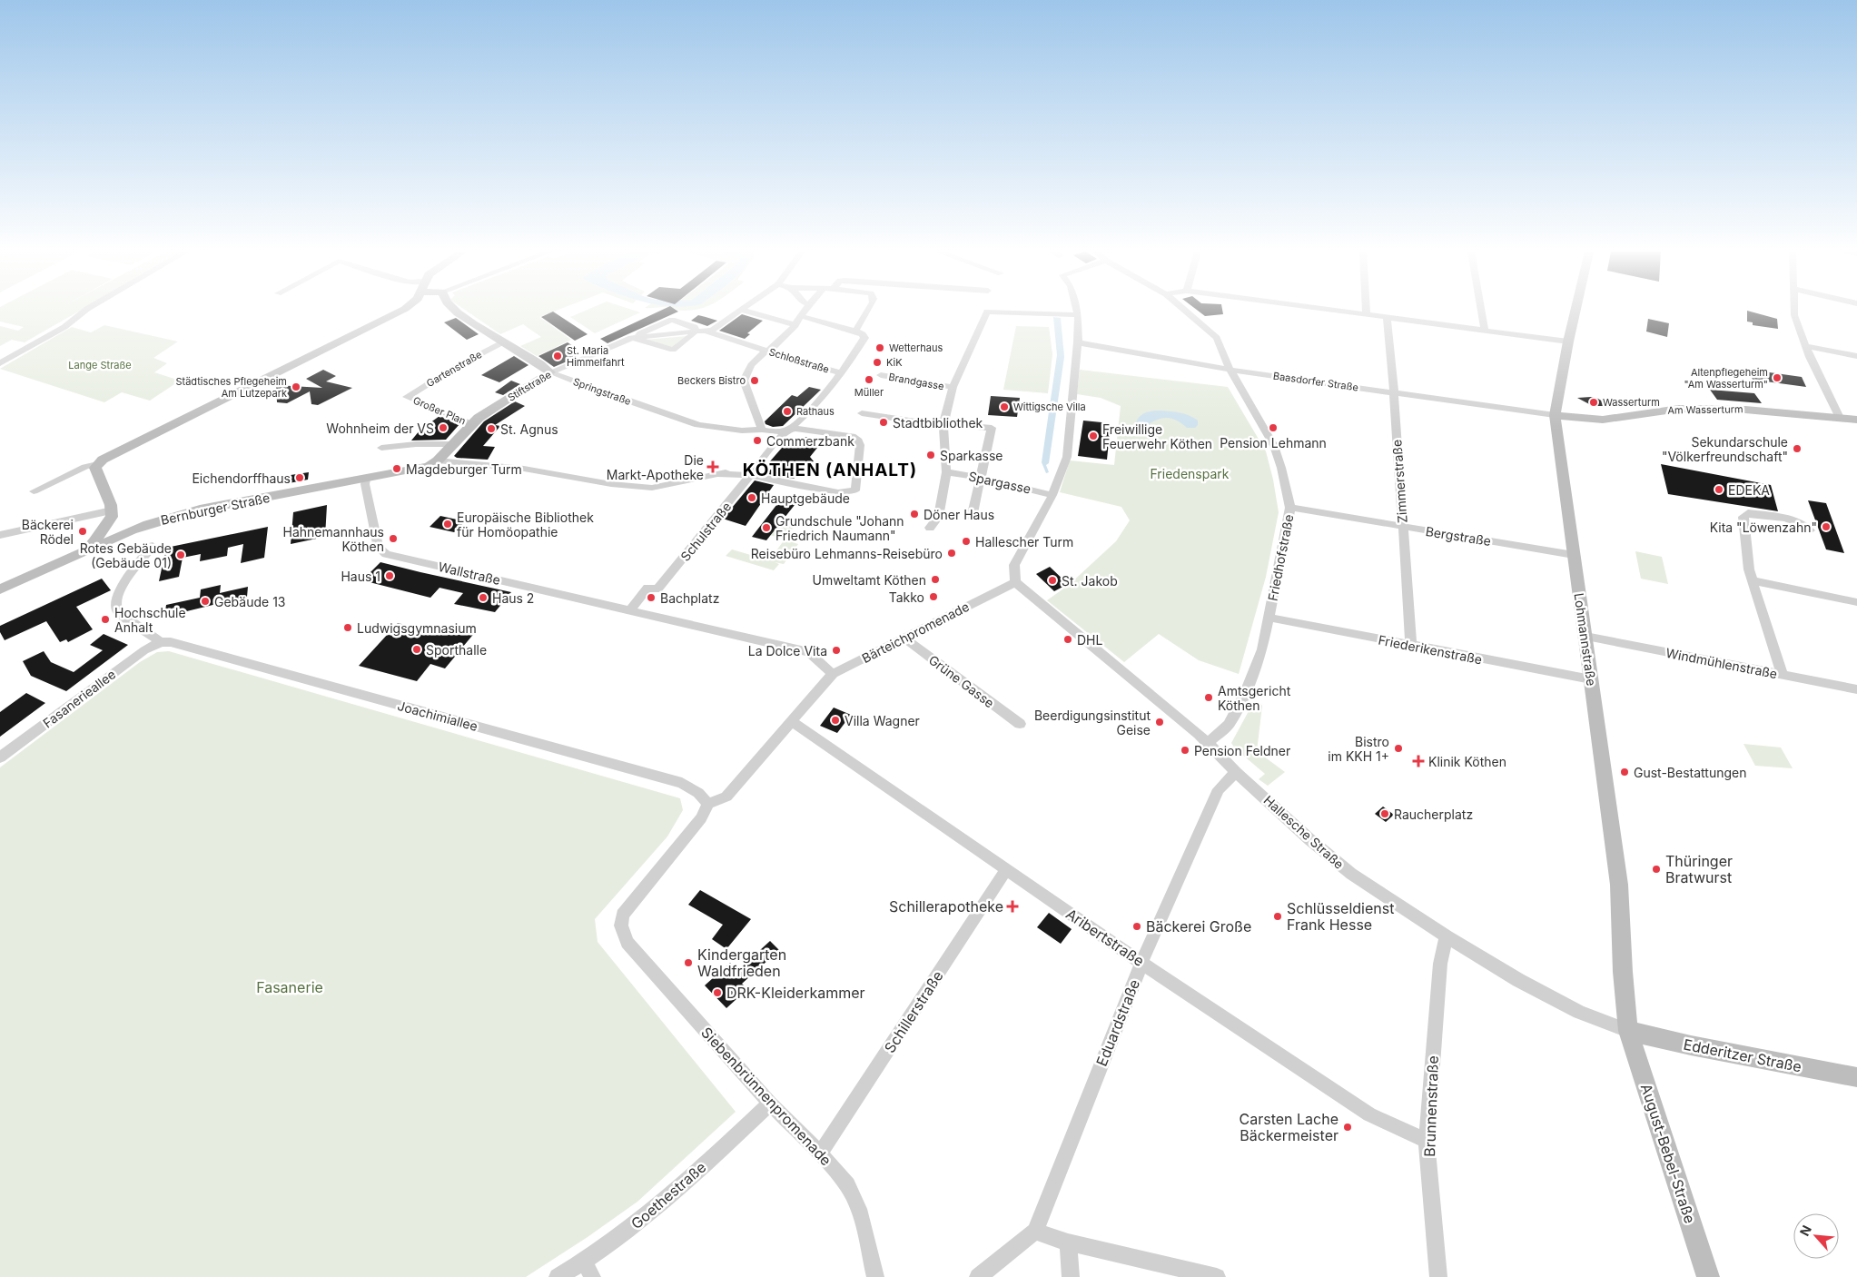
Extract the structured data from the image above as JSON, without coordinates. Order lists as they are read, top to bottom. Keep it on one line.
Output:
{"streets":{"main road":["Stiftstraße","Springstraße","Am Wasserturm","Bernburger Straße","Lohmannstraße","Edderitzer Straße","August-Bebel-Straße"],"street":["Schloßstraße","Gartenstraße","Brandgasse","Baasdorfer Straße","Großer Plan","Zimmerstraße","Spargasse","Schulstraße","Bergstraße","Friedhofstraße","Wallstraße","Bärteichpromenade","Friederikenstraße","Windmühlenstraße","Grüne Gasse","Fasanerieallee","Joachimiallee","Hallesche Straße","Aribertstraße","Schillerstraße","Eduardstraße","Siebenbrünnenpromenade","Brunnenstraße","Goethestraße"]},"crossings":[["Schloßstraße","Schulstraße"],["Gartenstraße","Springstraße"],["Gartenstraße","Großer Plan"],["Baasdorfer Straße","Am Wasserturm"],["Baasdorfer Straße","Zimmerstraße"],["Baasdorfer Straße","Friedhofstraße"],["Baasdorfer Straße","Lohmannstraße"],["Stiftstraße","Springstraße"],["Stiftstraße","Großer Plan"],["Stiftstraße","Bernburger Straße"],["Springstraße","Schulstraße"],["Am Wasserturm","Lohmannstraße"],["Zimmerstraße","Bergstraße"],["Zimmerstraße","Friederikenstraße"],["Bernburger Straße","Wallstraße"],["Schulstraße","Wallstraße"],["Bergstraße","Friedhofstraße"],["Bergstraße","Lohmannstraße"],["Friedhofstraße","Friederikenstraße"],["Friedhofstraße","Hallesche Straße"],["Wallstraße","Bärteichpromenade"],["Bärteichpromenade","Grüne Gasse"],["Bärteichpromenade","Joachimiallee"],["Bärteichpromenade","Hallesche Straße"],["Bärteichpromenade","Aribertstraße"],["Bärteichpromenade","Siebenbrünnenpromenade"],["Lohmannstraße","Friederikenstraße"],["Lohmannstraße","Windmühlenstraße"],["Lohmannstraße","Hallesche Straße"],["Lohmannstraße","Edderitzer Straße"],["Lohmannstraße","August-Bebel-Straße"],["Fasanerieallee","Joachimiallee"],["Joachimiallee","Siebenbrünnenpromenade"],["Hallesche Straße","Eduardstraße"],["Hallesche Straße","Edderitzer Straße"],["Hallesche Straße","Brunnenstraße"],["Hallesche Straße","August-Bebel-Straße"],["Aribertstraße","Schillerstraße"],["Aribertstraße","Eduardstraße"],["Aribertstraße","Brunnenstraße"],["Schillerstraße","Siebenbrünnenpromenade"],["Edderitzer Straße","August-Bebel-Straße"],["Siebenbrünnenpromenade","Goethestraße"]],"districts":["KÖTHEN (ANHALT)"],"parks":["Lange Straße","Friedenspark","Fasanerie"],"places":{"other":["Wetterhaus","St. Maria Himmelfahrt","KiK","Altenpflegeheim \"Am Wasserturm\"","Müller","Beckers Bistro","Städtisches Pflegeheim Am Lutzepark","Wasserturm","Wittigsche Villa","Rathaus","Stadtbibliothek","Wohnheim der VS","Pension Lehmann","St. Agnus","Freiwillige Feuerwehr Köthen","Commerzbank","Sekundarschule \"Völkerfreundschaft\"","Sparkasse","Magdeburger Turm","Eichendorffhaus","EDEKA","Hauptgebäude","Döner Haus","Europäische Bibliothek für Homöopathie","Kita \"Löwenzahn\"","Grundschule \"Johann Friedrich Naumann\"","Bäckerei Rödel","Hahnemannhaus Köthen","Hallescher Turm","Reisebüro Lehmanns-Reisebüro","Rotes Gebäude (Gebäude 01)","Haus 1","Umweltamt Köthen","St. Jakob","Takko","Haus 2","Bachplatz","Gebäude 13","Hochschule Anhalt","Ludwigsgymnasium","DHL","Sporthalle","La Dolce Vita","Amtsgericht Köthen","Villa Wagner","Beerdigungsinstitut Geise","Bistro im KKH 1+","Pension Feldner","Gust-Bestattungen","Raucherplatz","Thüringer Bratwurst","Schlüsseldienst Frank Hesse","Bäckerei Große","Kindergarten Waldfrieden","DRK-Kleiderkammer","Carsten Lache Bäckermeister"],"health":["Die Markt-Apotheke","Klinik Köthen","Schillerapotheke"]},"north":"top left"}
